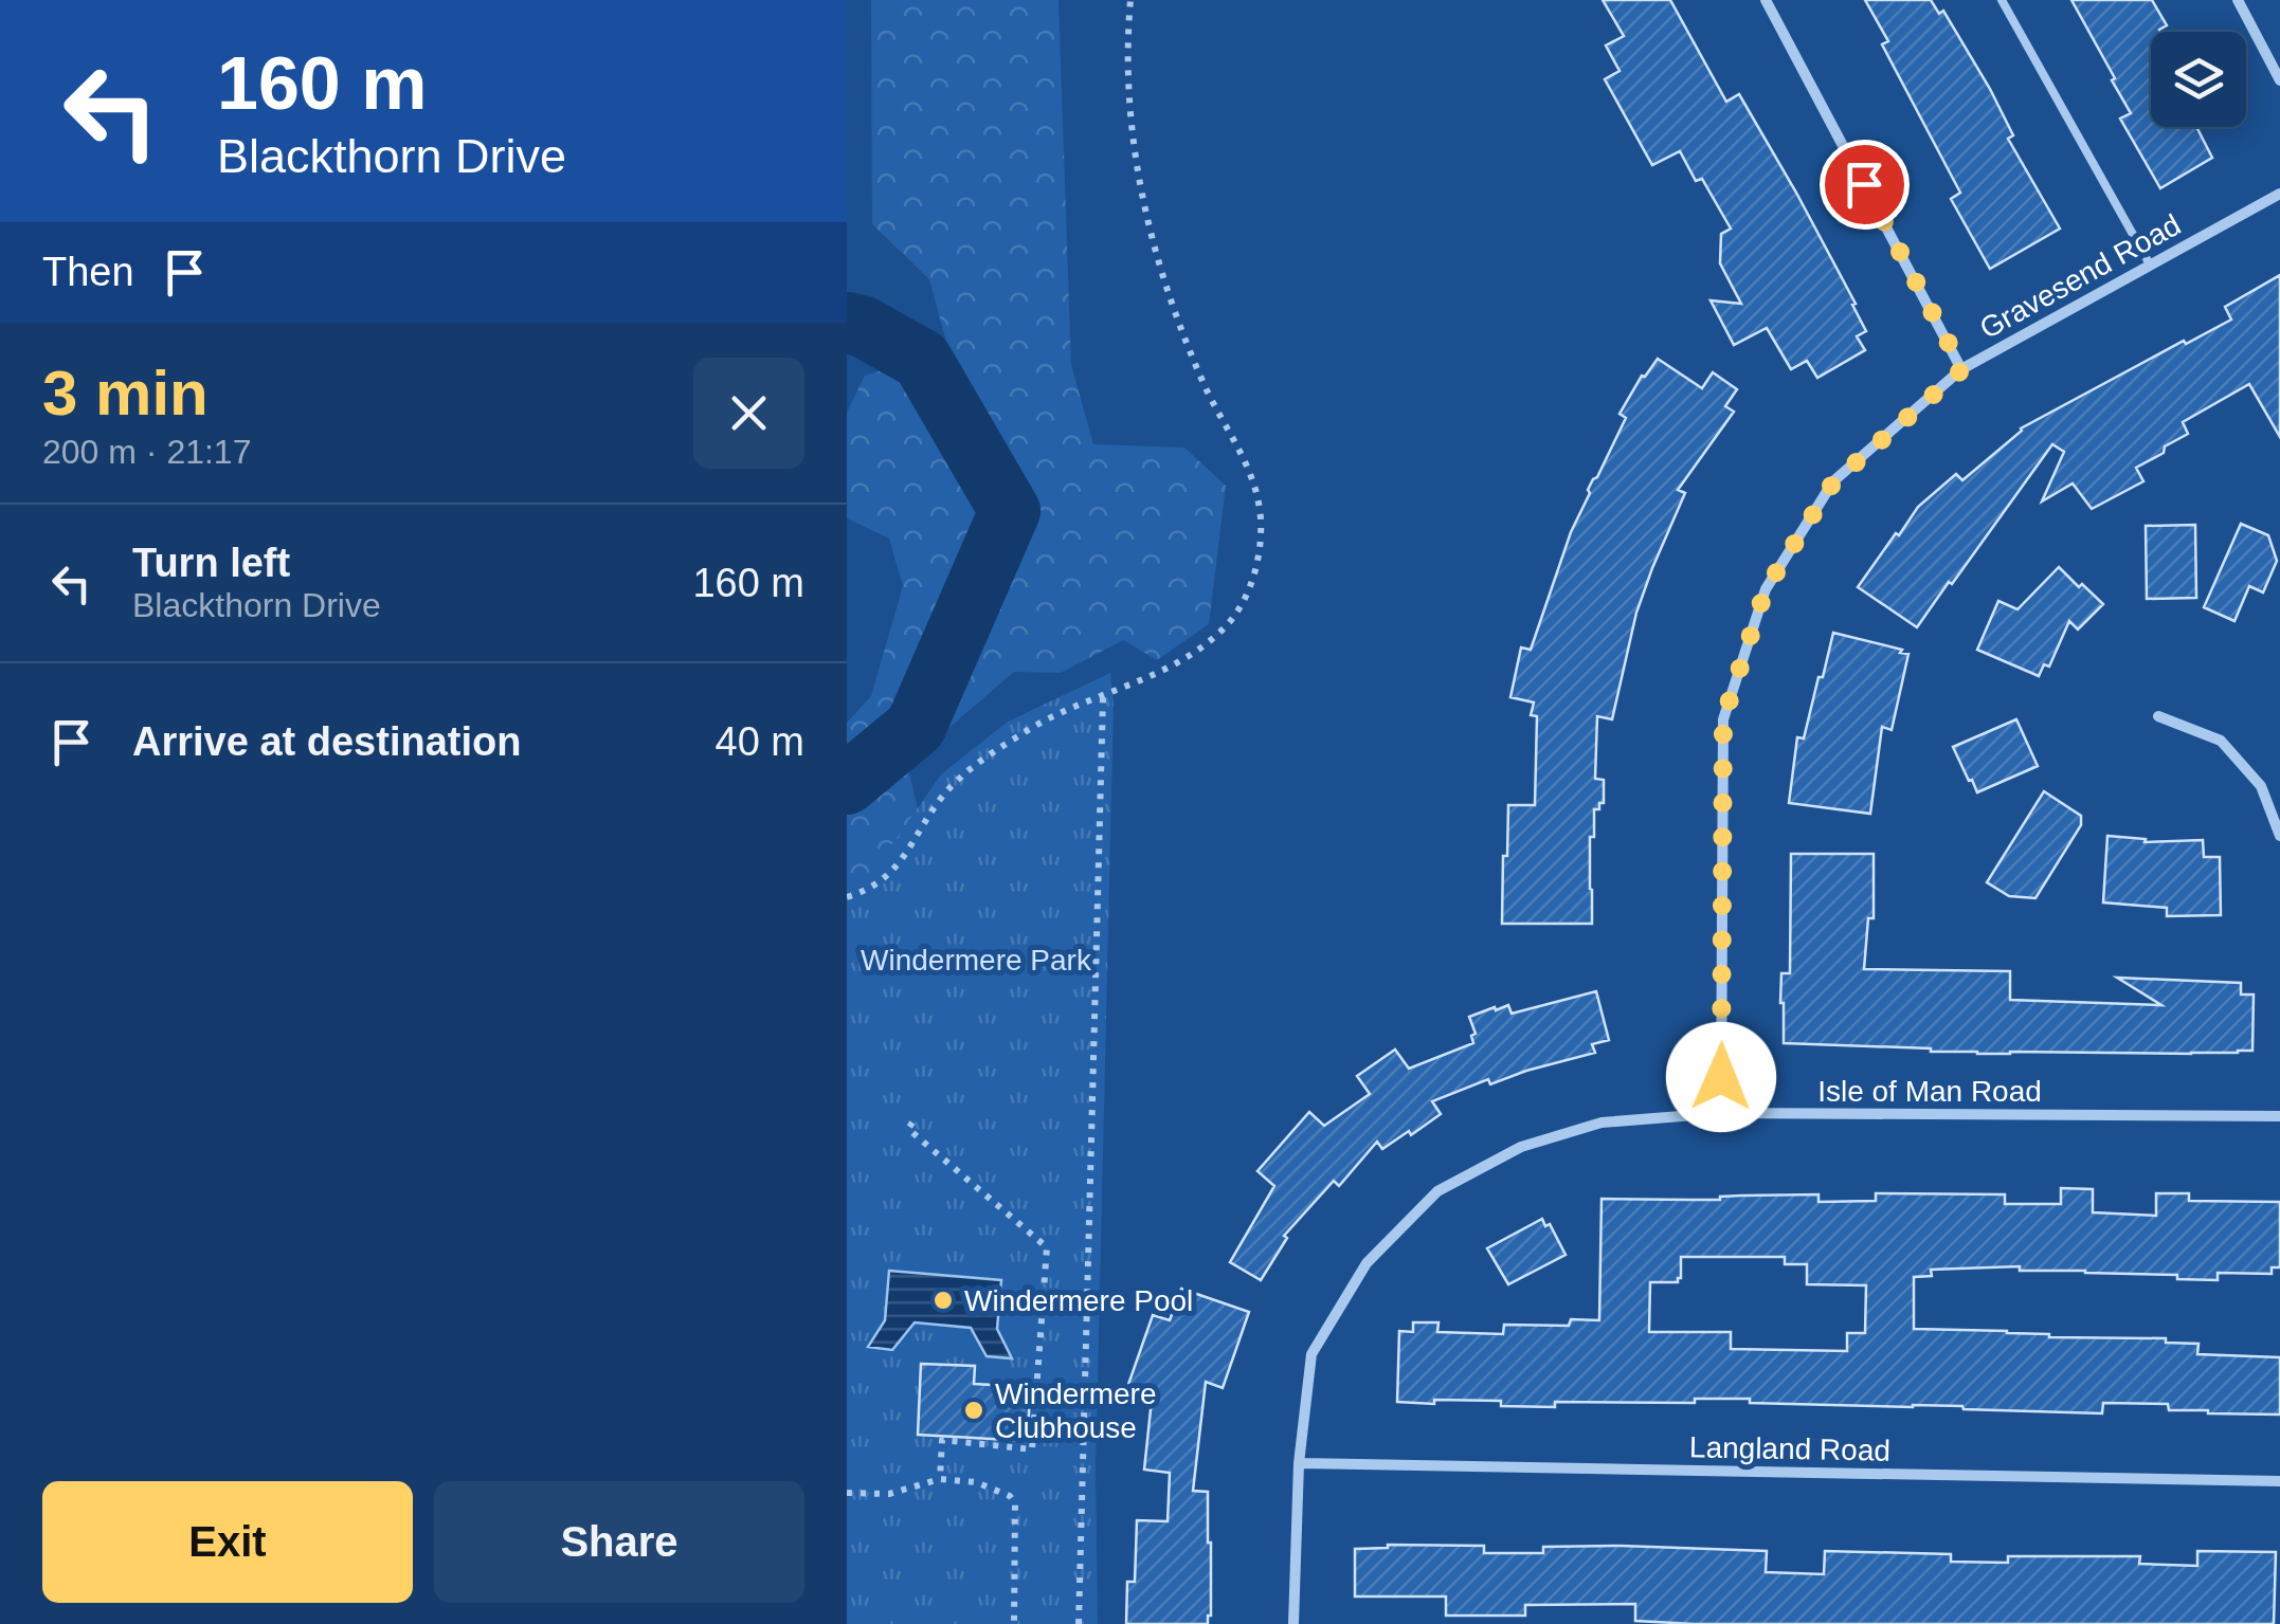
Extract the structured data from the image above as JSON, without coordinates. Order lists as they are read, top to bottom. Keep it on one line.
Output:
{"streets":{"street":["Gravesend Road","Isle of Man Road","Langland Road"]},"crossings":[["Gravesend Road","Isle of Man Road"],["Isle of Man Road","Langland Road"]],"parks":["Windermere Park"],"places":["Windermere Pool","Windermere Clubhouse"],"page":{"turn":["160 m","Blackthorn Drive"],"then":"Then","heading":["3 min","200 m · 21:17"],"list":[{"name":"Turn left","note":"Blackthorn Drive","value":"160 m"},{"name":"Arrive at destination","value":"40 m"}],"buttons":["Exit","Share"]}}
